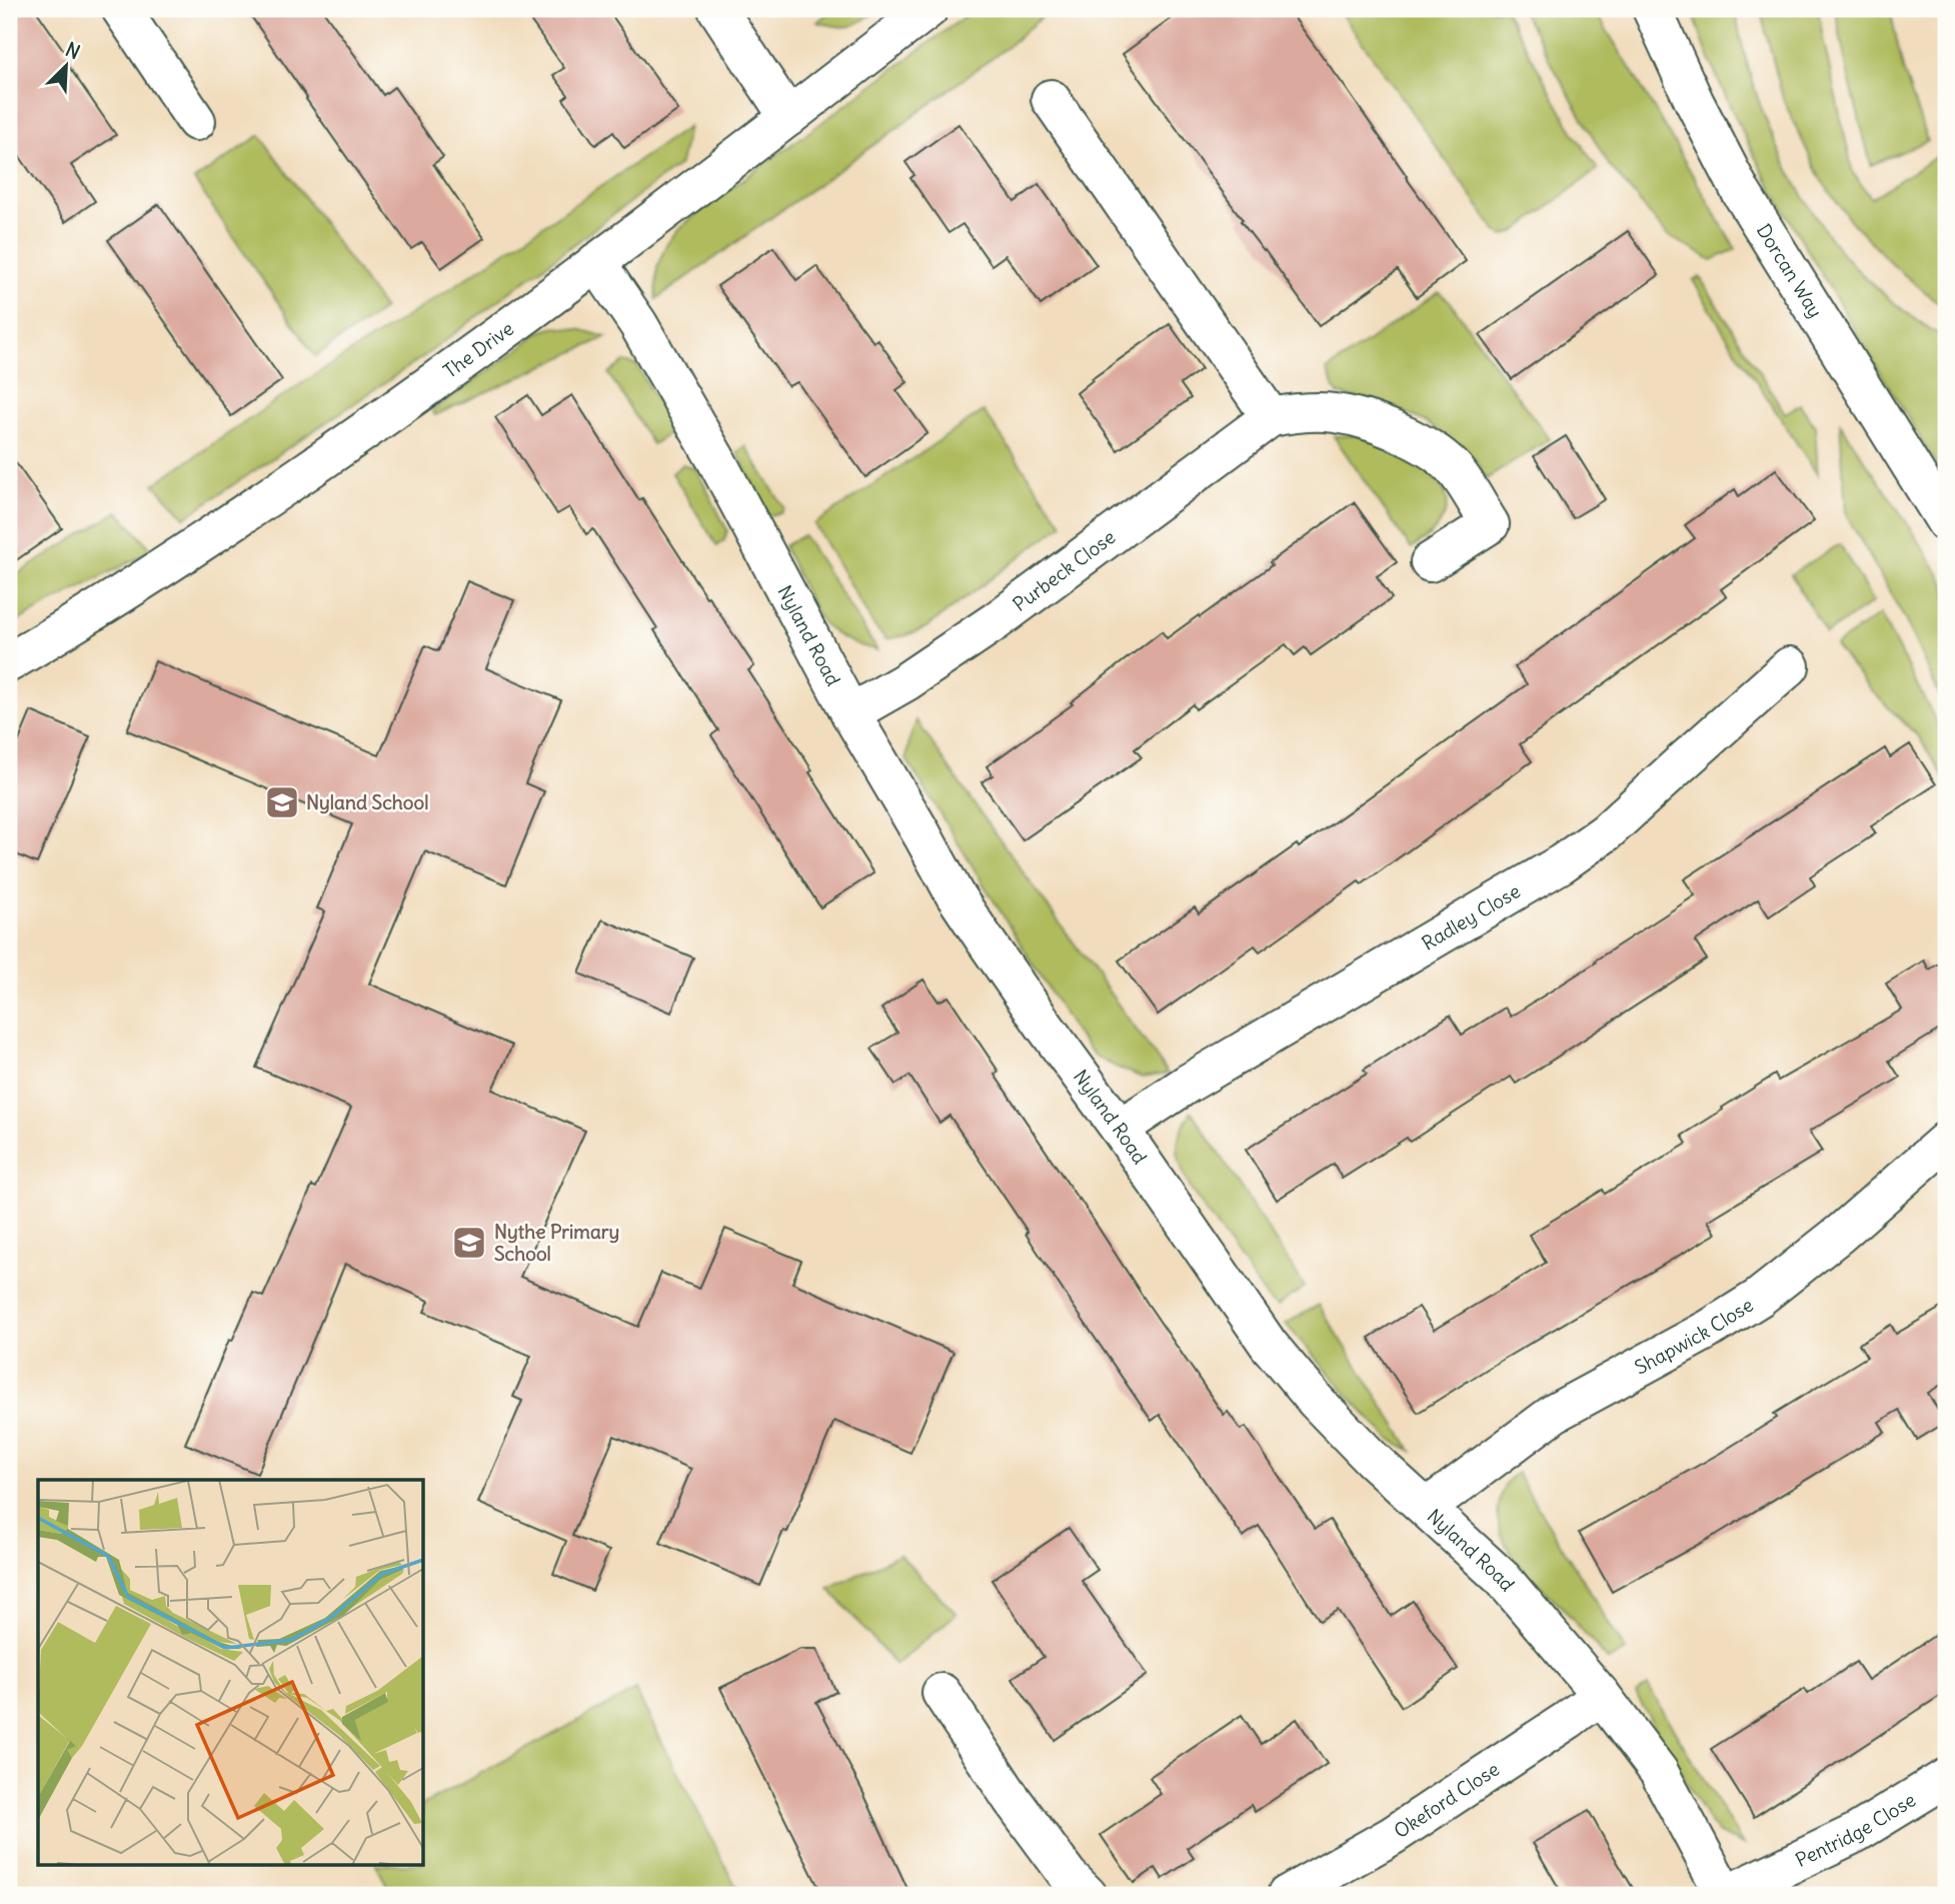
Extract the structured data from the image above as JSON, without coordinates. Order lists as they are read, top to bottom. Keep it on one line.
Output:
{"streets":{"street":["Dorcan Way","The Drive","Purbeck Close","Nyland Road","Radley Close","Shapwick Close","Okeford Close","Pentridge Close"]},"crossings":[["The Drive","Nyland Road"],["Purbeck Close","Nyland Road"],["Nyland Road","Radley Close"],["Nyland Road","Shapwick Close"],["Nyland Road","Okeford Close"],["Nyland Road","Pentridge Close"]],"places":{"school or university":["Nyland School","Nythe Primary School"]},"north":"top right"}
